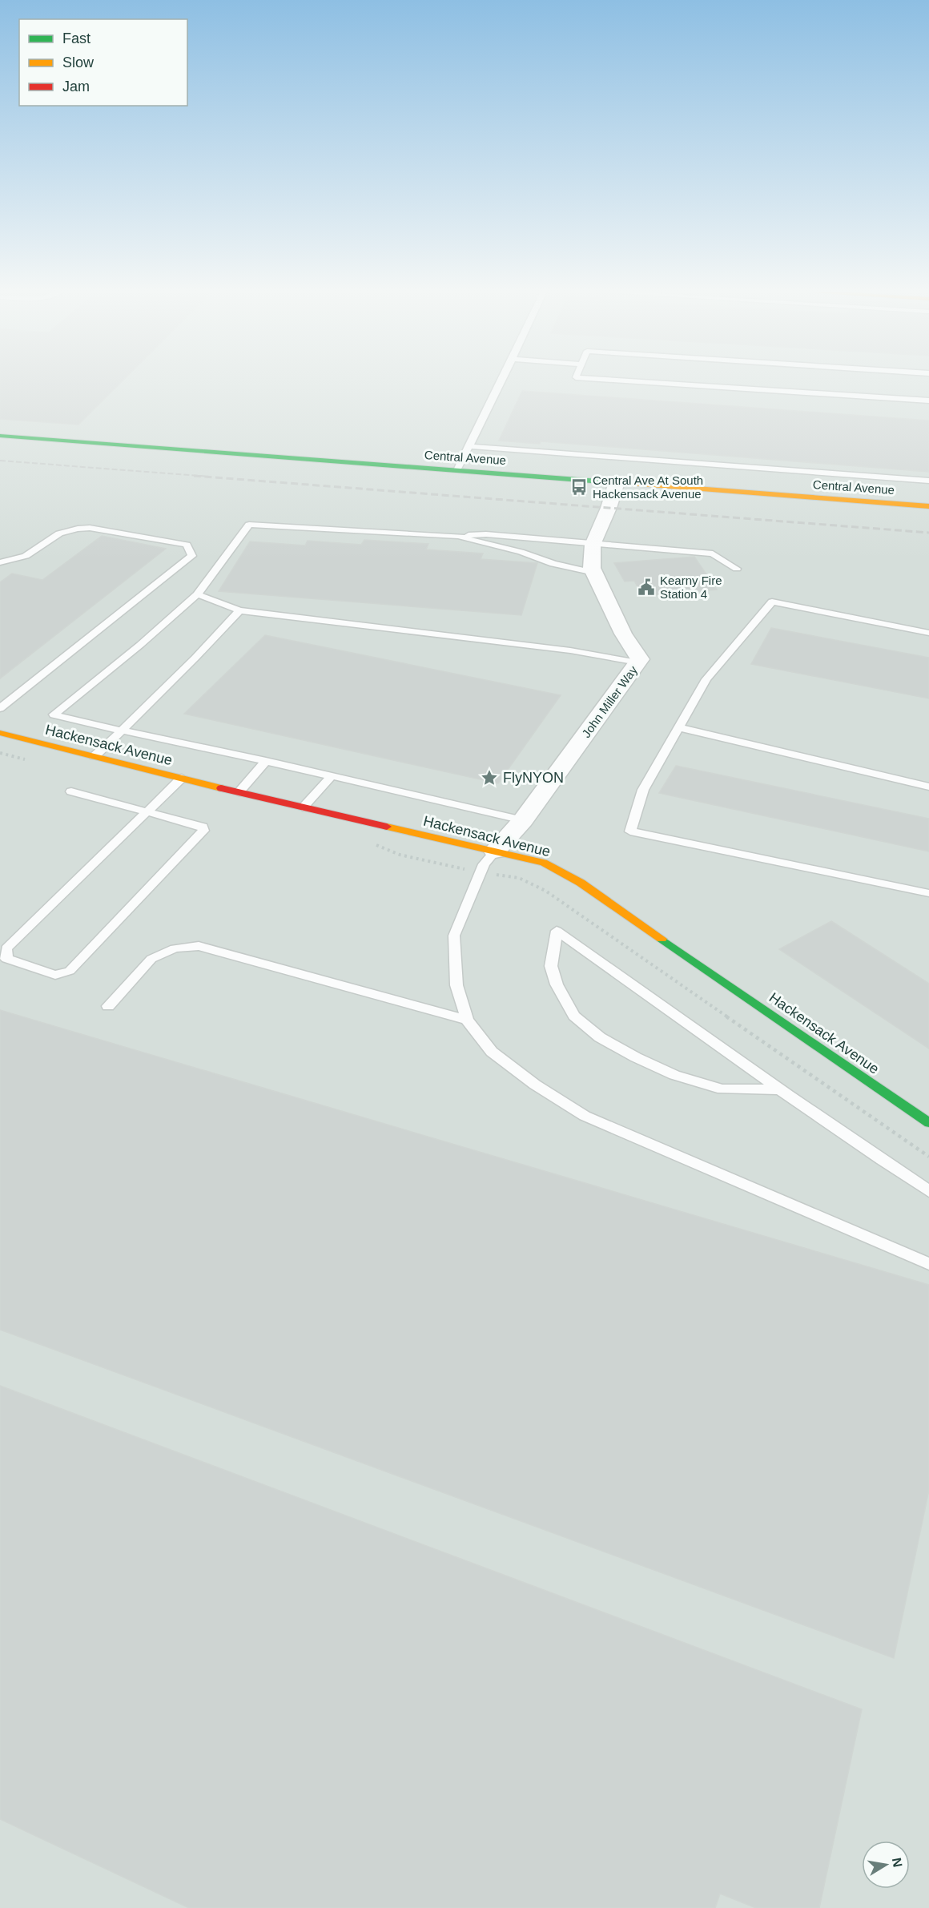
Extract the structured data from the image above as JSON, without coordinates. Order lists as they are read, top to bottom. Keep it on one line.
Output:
{"streets":{"street":["Central Avenue","John Miller Way","Hackensack Avenue"]},"crossings":[["Central Avenue","John Miller Way"],["John Miller Way","Hackensack Avenue"]],"places":{"bus stop":["Central Ave At South Hackensack Avenue"],"public building":["Kearny Fire Station 4"],"place":["FlyNYON"]},"legend":["Fast","Slow","Jam"],"north":"right"}
